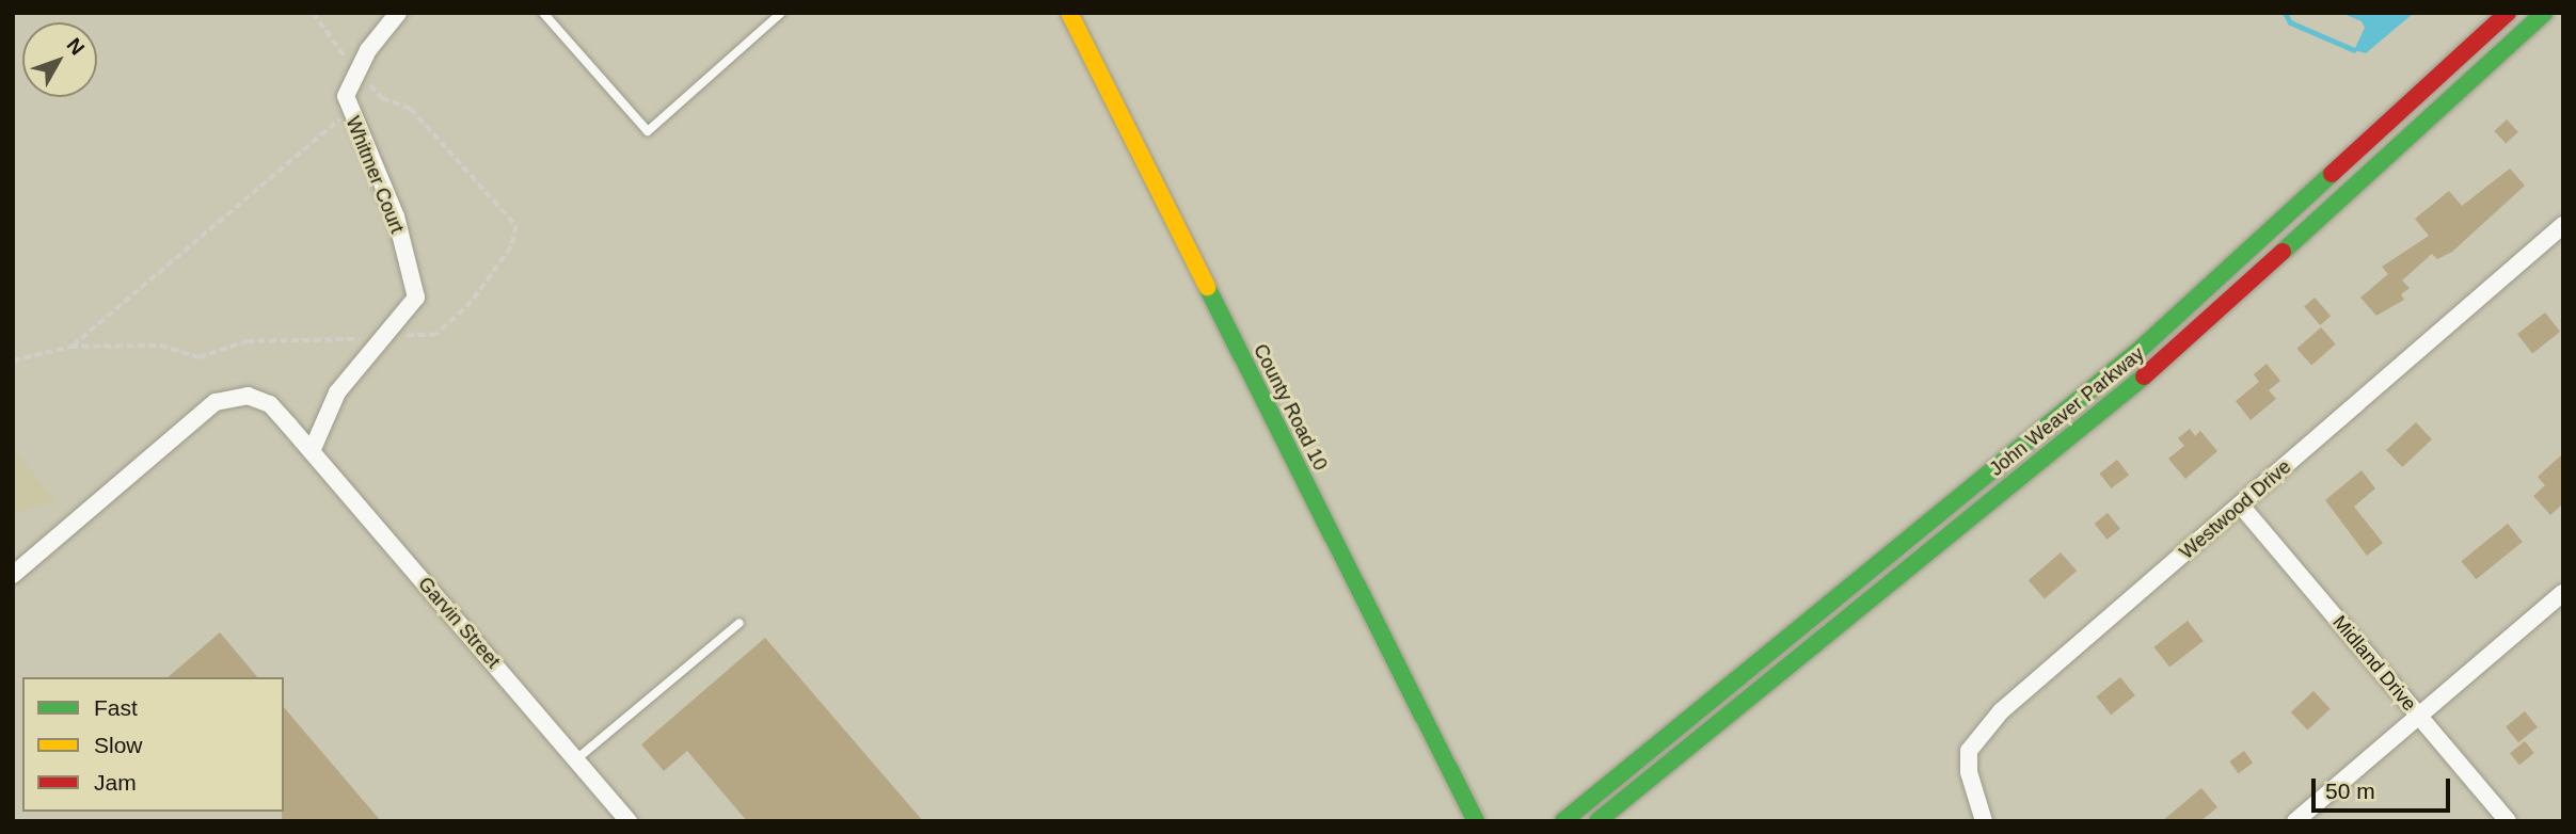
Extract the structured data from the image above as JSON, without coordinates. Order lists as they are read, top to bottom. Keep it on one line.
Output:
{"streets":{"main road":["County Road 10","John Weaver Parkway"],"street":["Whitmer Court","Westwood Drive","Garvin Street","Midland Drive"]},"crossings":[["Whitmer Court","Garvin Street"],["Westwood Drive","Midland Drive"]],"legend":["Fast","Slow","Jam"],"scale_bar":"50 m","north":"top right"}
